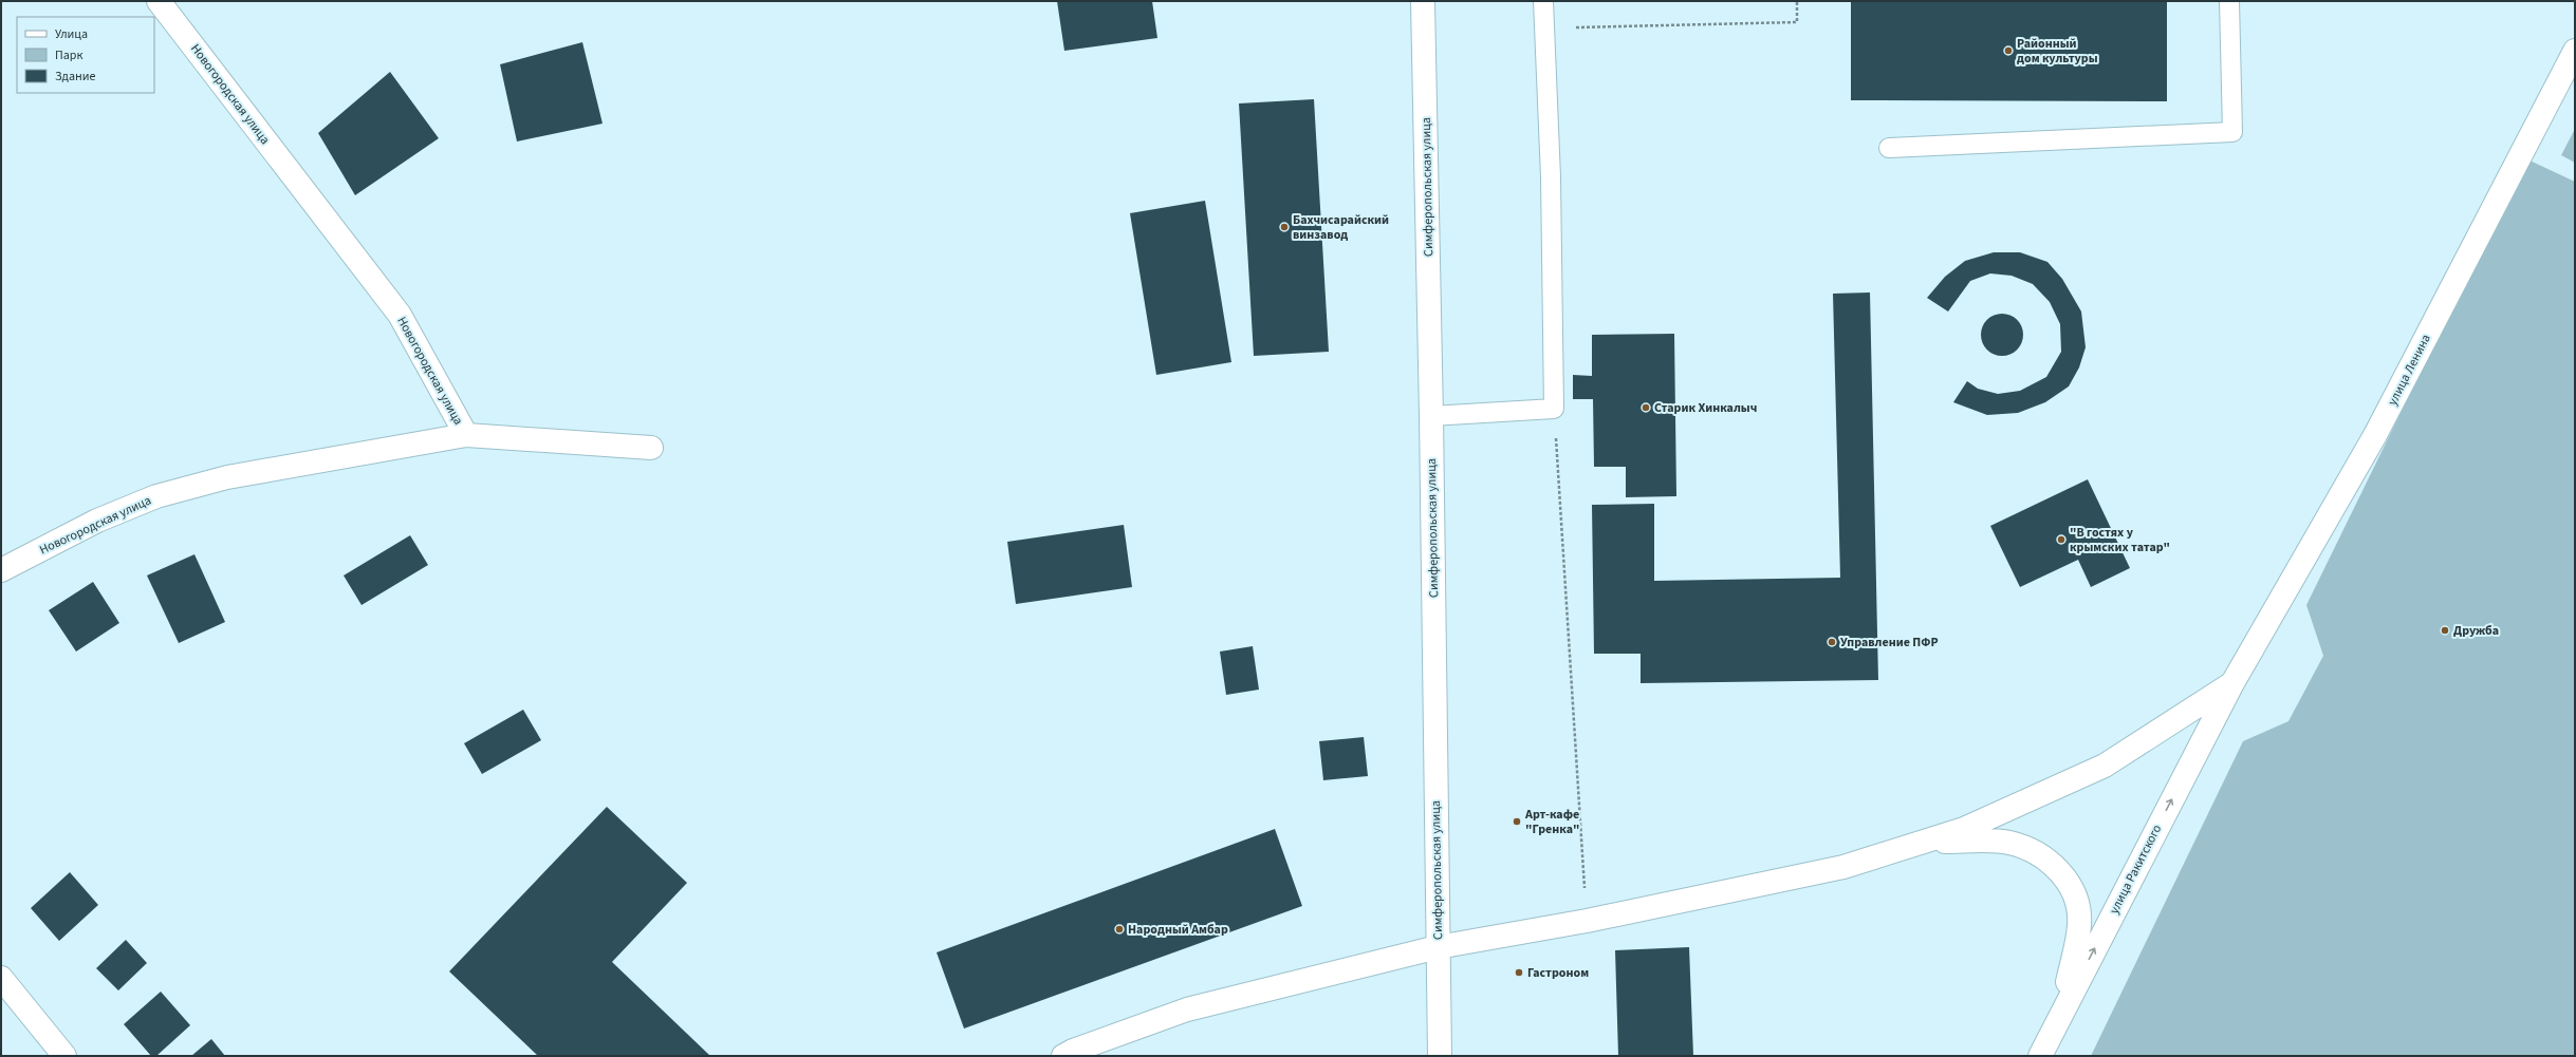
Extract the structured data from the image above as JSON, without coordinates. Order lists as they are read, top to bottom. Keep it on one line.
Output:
{"streets":{"main road":["Новогородская улица","Симферопольская улица","улица Ленина","улица Ракитского"]},"crossings":[["улица Ленина","улица Ракитского"]],"one_way":["улица Ракитского"],"places":["Районный дом культуры","Бахчисарайский винзавод","Старик Хинкалыч","\"В гостях у крымских татар\"","Дружба","Управление ПФР","Арт-кафе \"Гренка\"","Народный Амбар","Гастроном"],"legend":["Улица","Парк","Здание"]}
